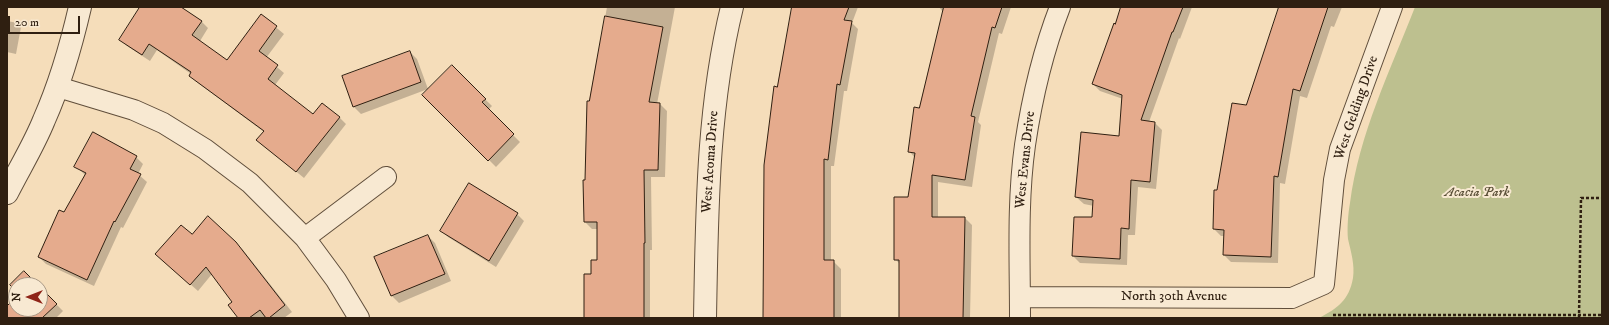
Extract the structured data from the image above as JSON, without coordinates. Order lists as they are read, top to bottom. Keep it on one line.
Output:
{"streets":{"street":["West Gelding Drive","West Evans Drive","West Acoma Drive","North 30th Avenue"]},"crossings":[["West Gelding Drive","North 30th Avenue"],["West Evans Drive","North 30th Avenue"]],"parks":["Acacia Park"],"scale_bar":"20 m","north":"left"}
